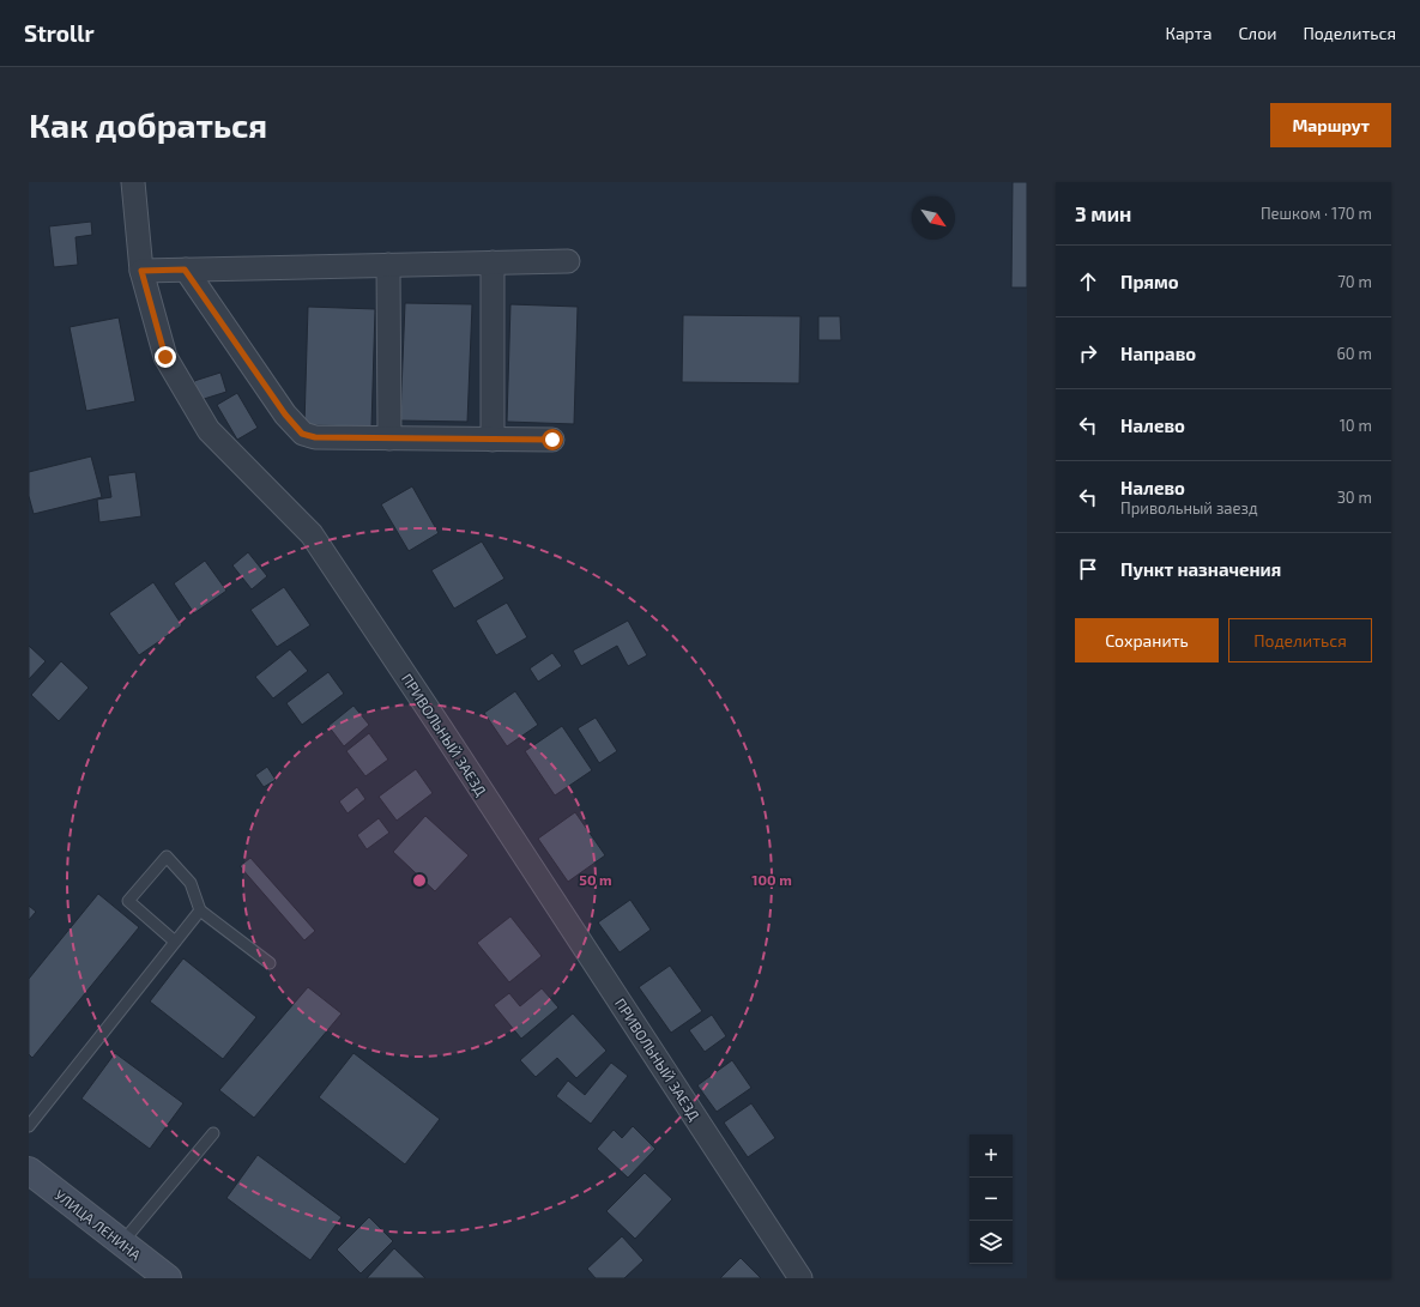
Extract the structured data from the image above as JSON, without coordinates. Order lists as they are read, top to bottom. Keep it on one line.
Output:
{"streets":{"main road":["УЛИЦА ЛЕНИНА"],"street":["ПРИВОЛЬНЫЙ ЗАЕЗД"]},"north":"bottom right","page":{"header":"Strollr","nav":["Карта","Слои","Поделиться"],"buttons":["Маршрут",["Сохранить","Поделиться"]],"title":"Как добраться","heading":["3 мин","Пешком · 170 m"],"list":[["Прямо","70 m"],["Направо","60 m"],["Налево","10 m"],["Налево","Привольный заезд","30 m"],"Пункт назначения"],"map_buttons":["+","−"]},"rings":["50 m","100 m"]}
